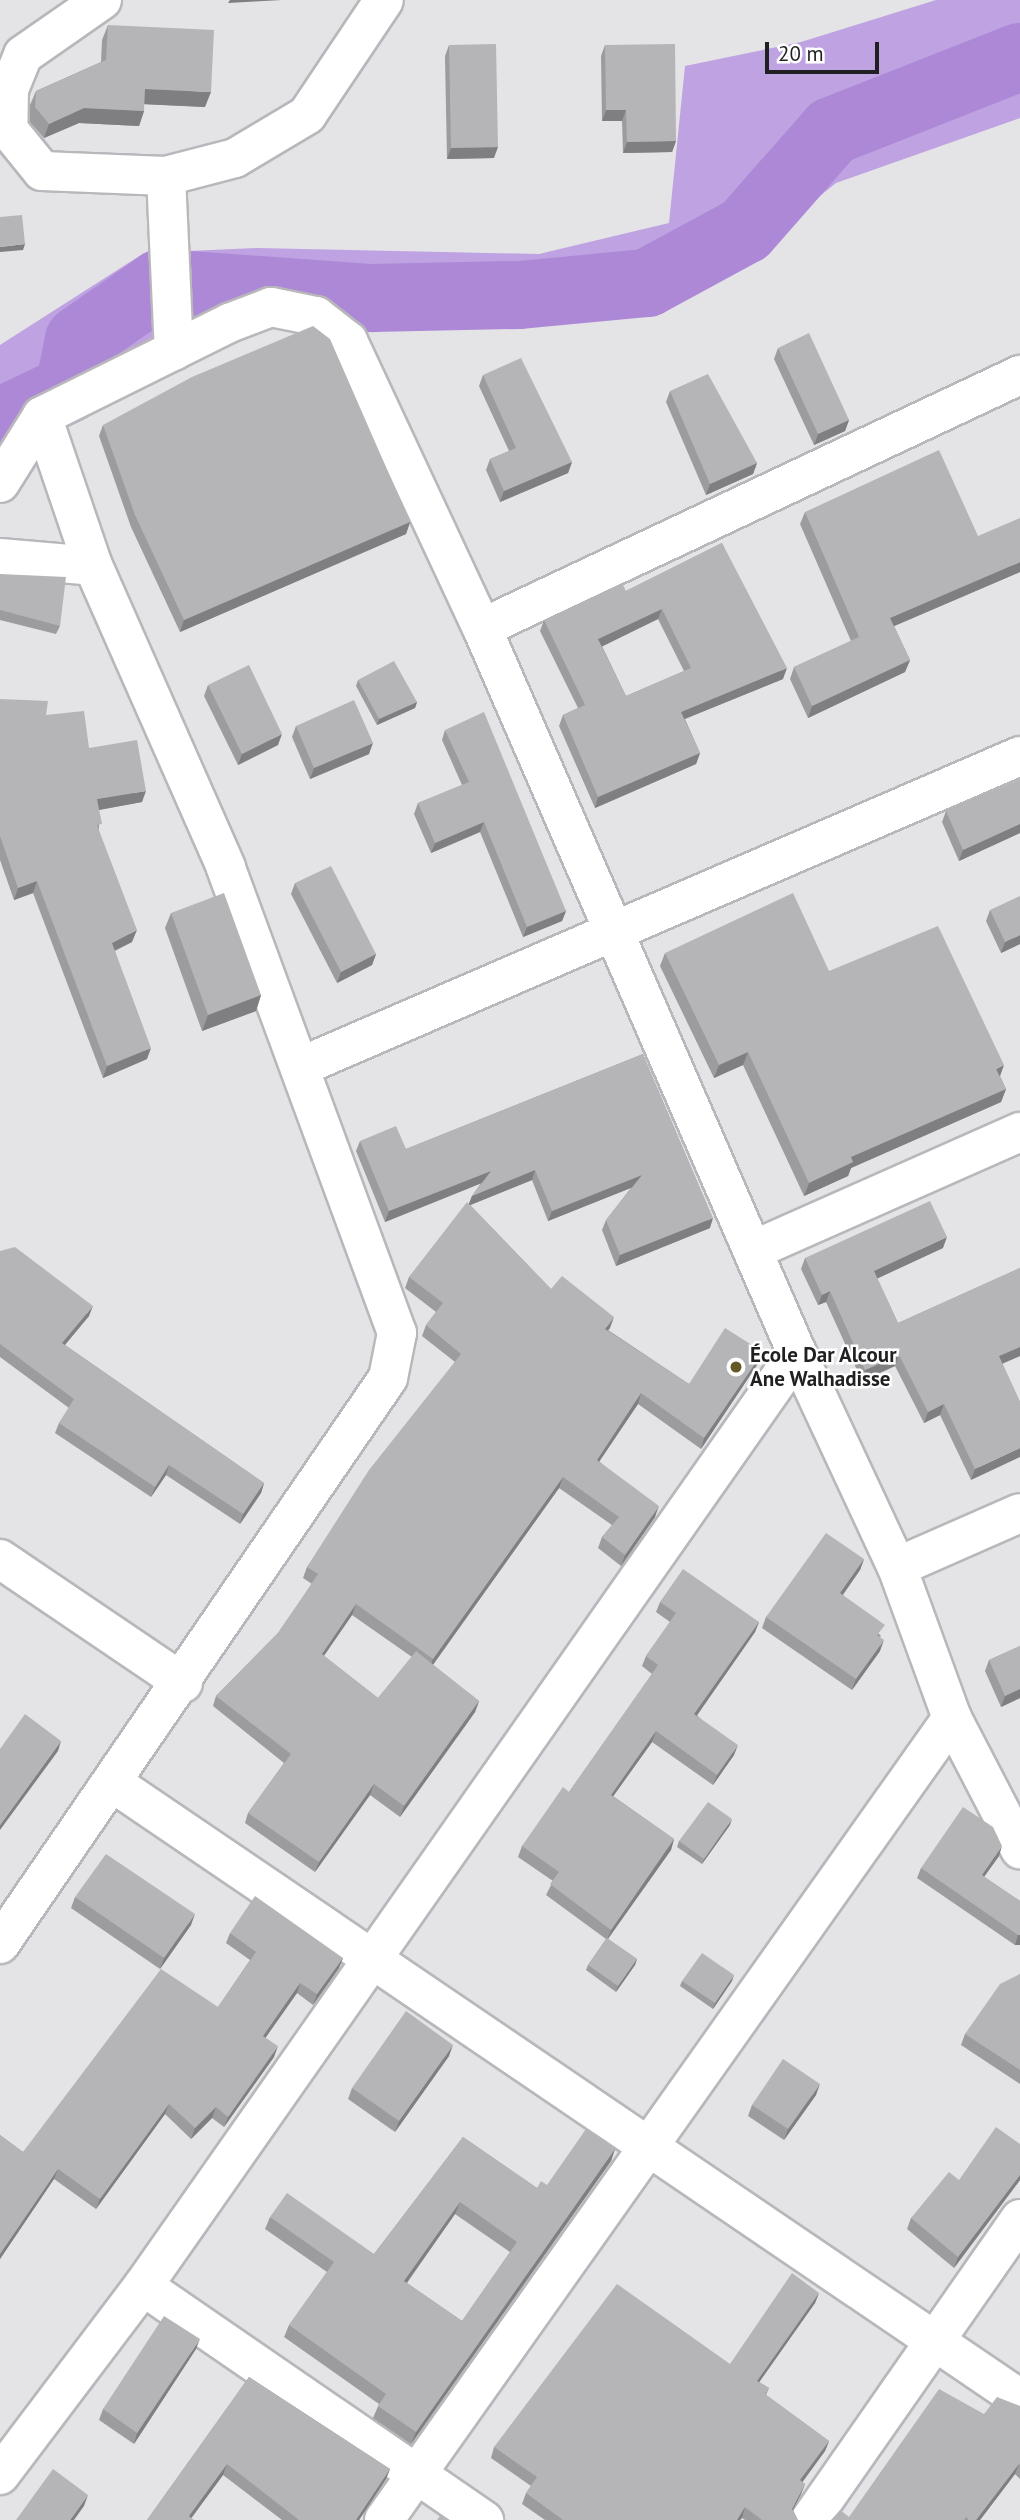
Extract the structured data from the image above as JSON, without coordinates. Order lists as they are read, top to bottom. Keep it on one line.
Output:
{"places":["École Dar Alcour Ane Walhadisse"],"scale_bar":"20 m"}
